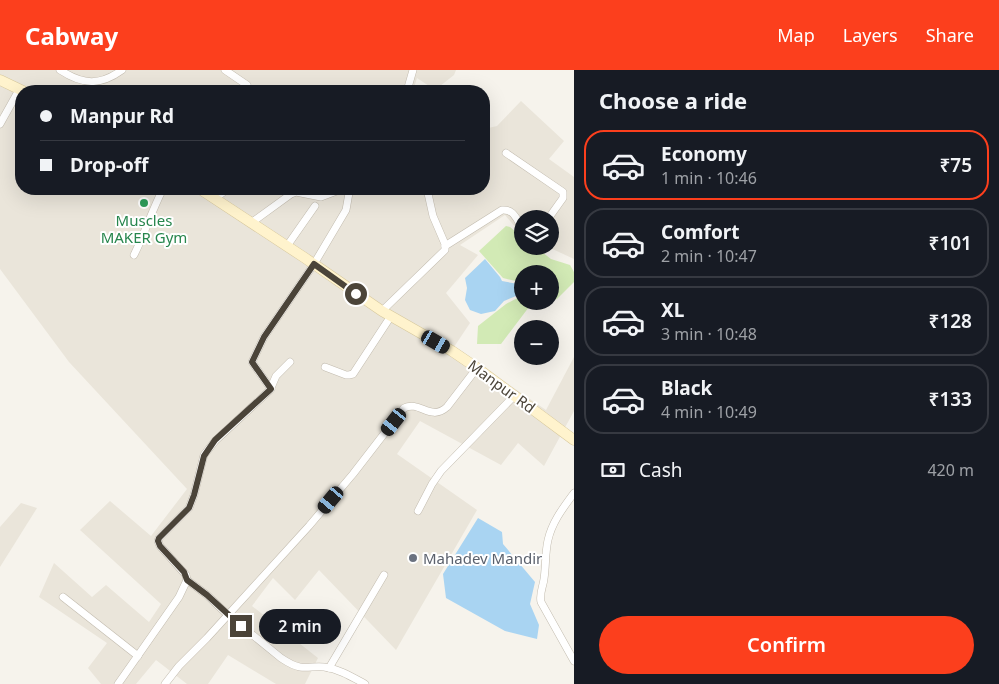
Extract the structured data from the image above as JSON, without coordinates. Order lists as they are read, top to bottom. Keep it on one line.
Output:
{"streets":{"main road":["Manpur Rd"]},"places":["Muscles MAKER Gym","Mahadev Mandir"],"page":{"header":"Cabway","nav":["Map","Layers","Share"],"heading":"Choose a ride","banner":["Manpur Rd","Drop-off"],"list":[{"name":"Economy","note":"1 min · 10:46","value":"₹75"},{"name":"Comfort","note":"2 min · 10:47","value":"₹101"},{"name":"XL","note":"3 min · 10:48","value":"₹128"},{"name":"Black","note":"4 min · 10:49","value":"₹133"}],"map_buttons":["+","−"],"pay":["Cash","420 m"],"buttons":"Confirm","bubble":"2 min"}}
